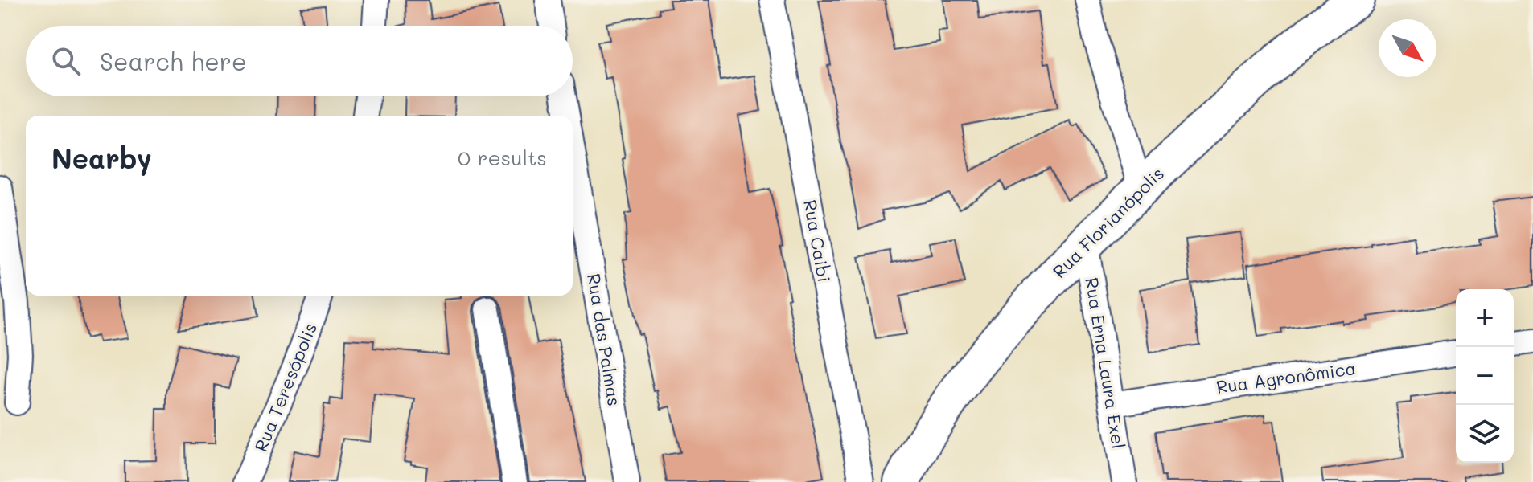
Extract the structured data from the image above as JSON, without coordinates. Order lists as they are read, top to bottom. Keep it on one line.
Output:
{"streets":{"main road":["Rua Florianópolis"],"street":["Rua Caibi","Rua das Palmas","Rua Erna Laura Exel","Rua Agronômica","Rua Teresópolis"]},"crossings":[["Rua Florianópolis","Rua Erna Laura Exel"],["Rua Erna Laura Exel","Rua Agronômica"]],"north":"bottom right","page":{"search":"Search here","heading":["Nearby","0 results"],"map_buttons":["+","−"]}}
